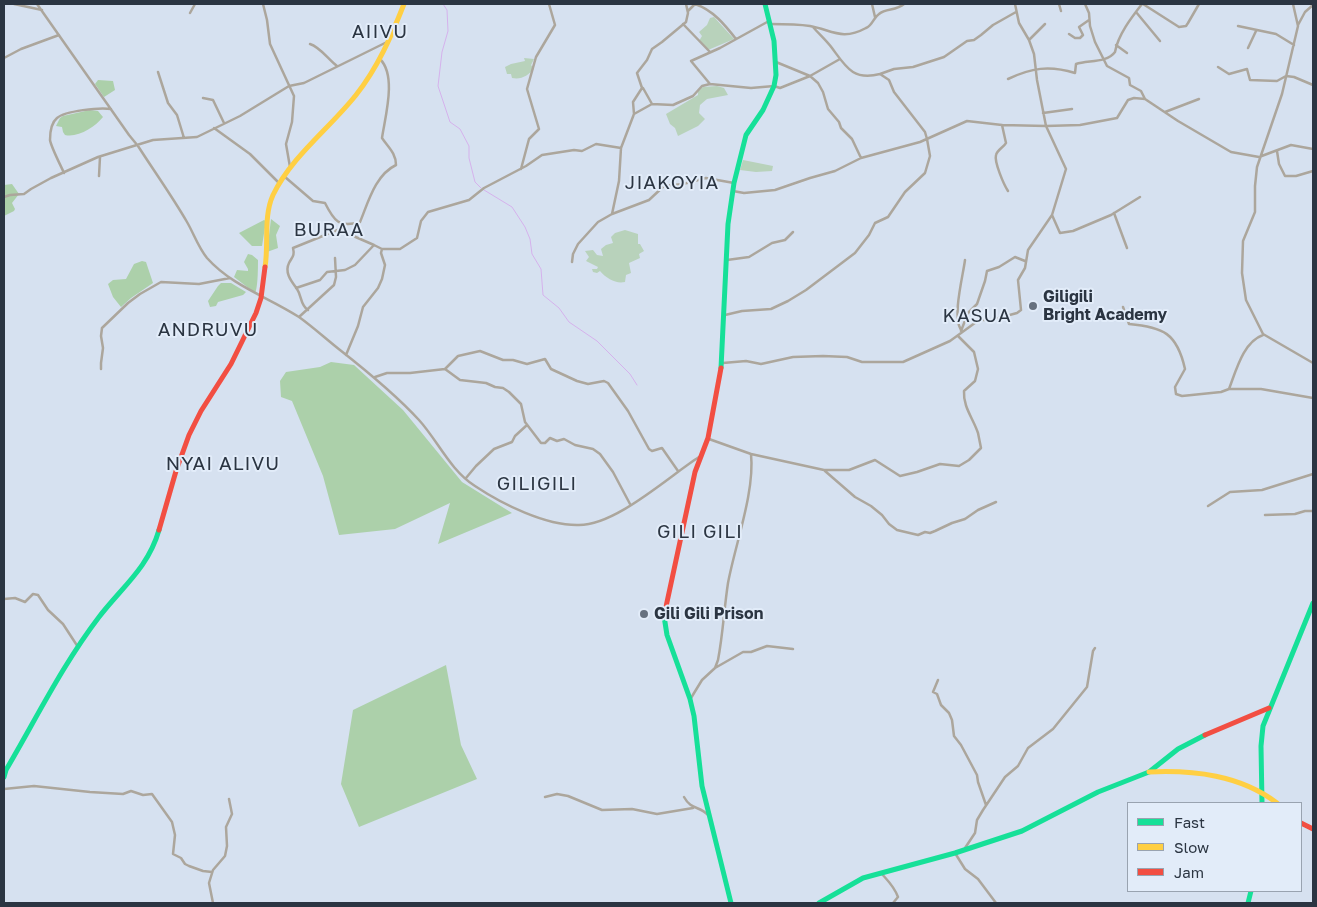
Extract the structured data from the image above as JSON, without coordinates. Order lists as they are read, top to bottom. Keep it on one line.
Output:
{"districts":["AIIVU","JIAKOYIA","BURAA","KASUA","ANDRUVU","NYAI ALIVU","GILIGILI","GILI GILI"],"places":["Giligili Bright Academy","Gili Gili Prison"],"legend":["Fast","Slow","Jam"]}
